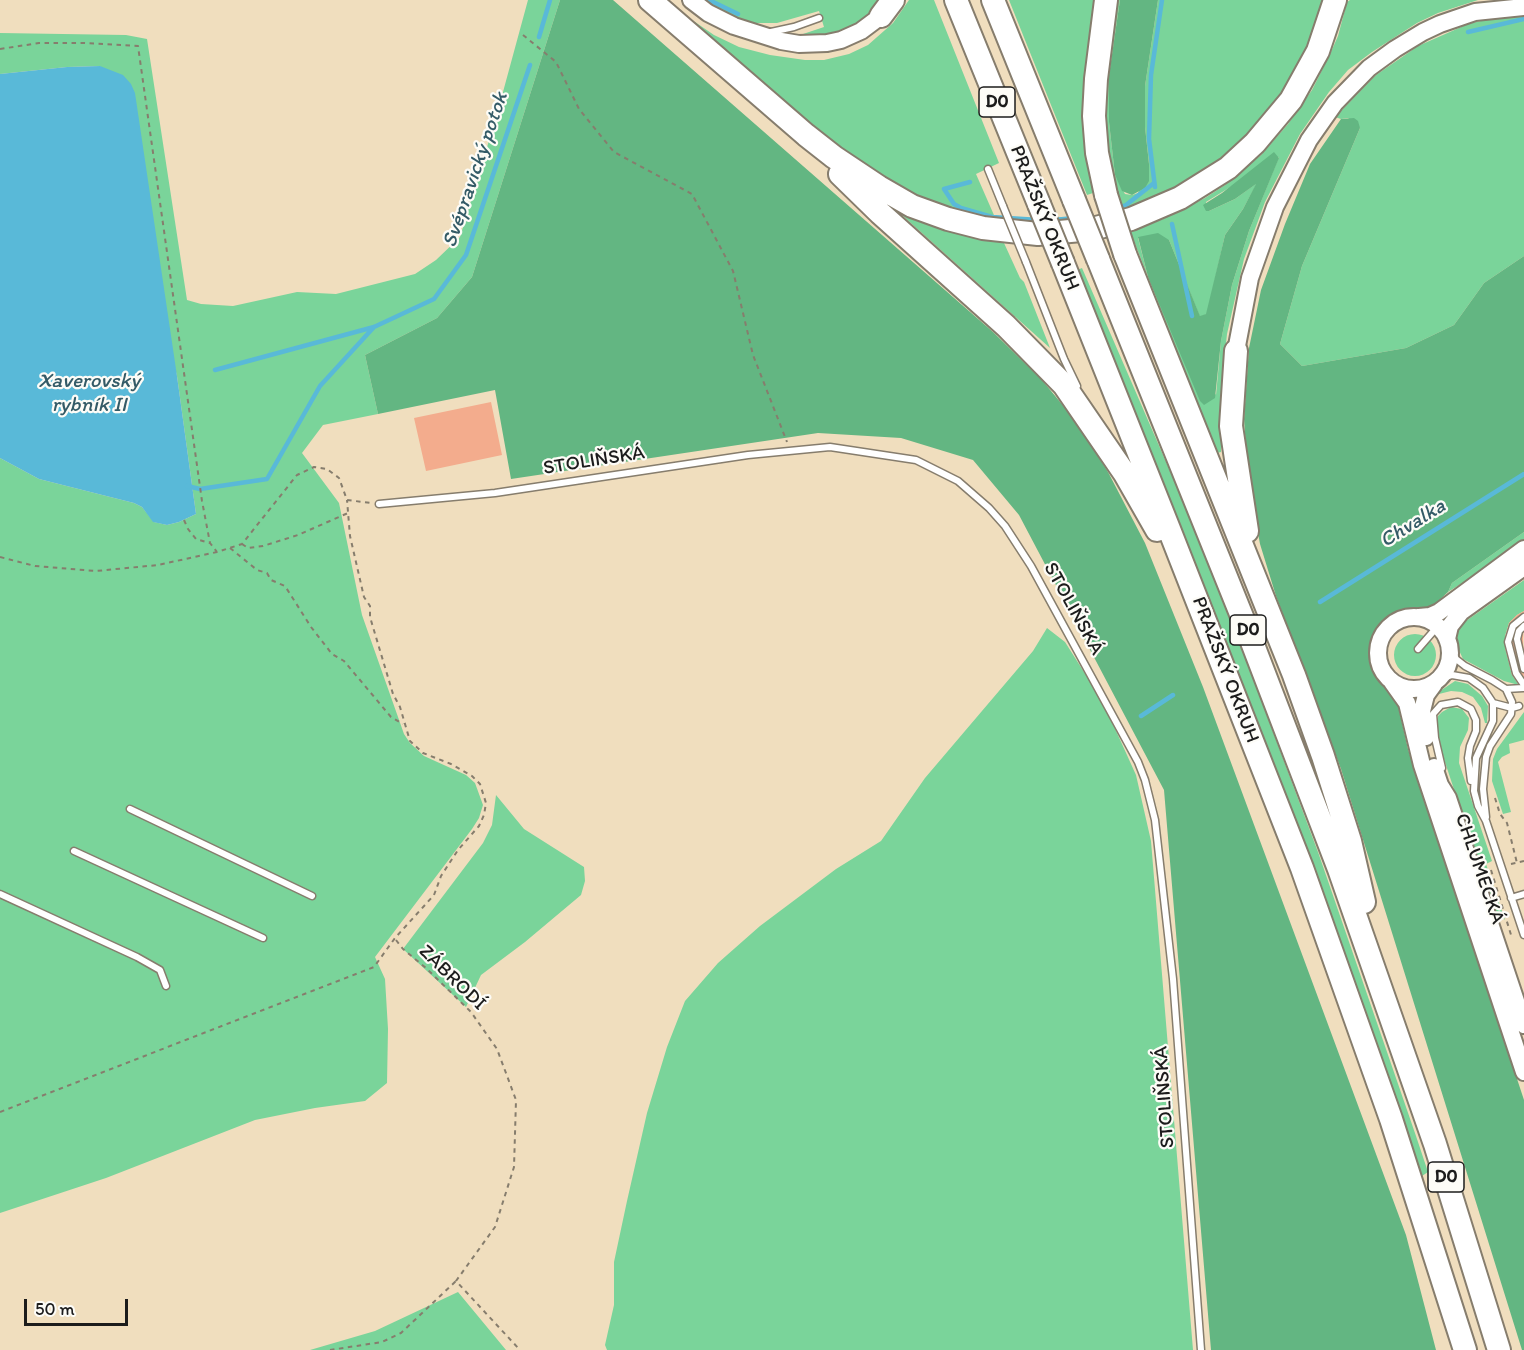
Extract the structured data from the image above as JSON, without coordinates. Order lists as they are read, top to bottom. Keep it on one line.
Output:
{"streets":{"highway":["D0","PRAŽSKÝ OKRUH"],"main road":["CHLUMECKÁ"],"lane":["STOLIŇSKÁ"],"path":["ZÁBRODÍ"]},"water":["Svépravický potok","Xaverovský rybník II","Chvalka"],"scale_bar":"50 m"}
